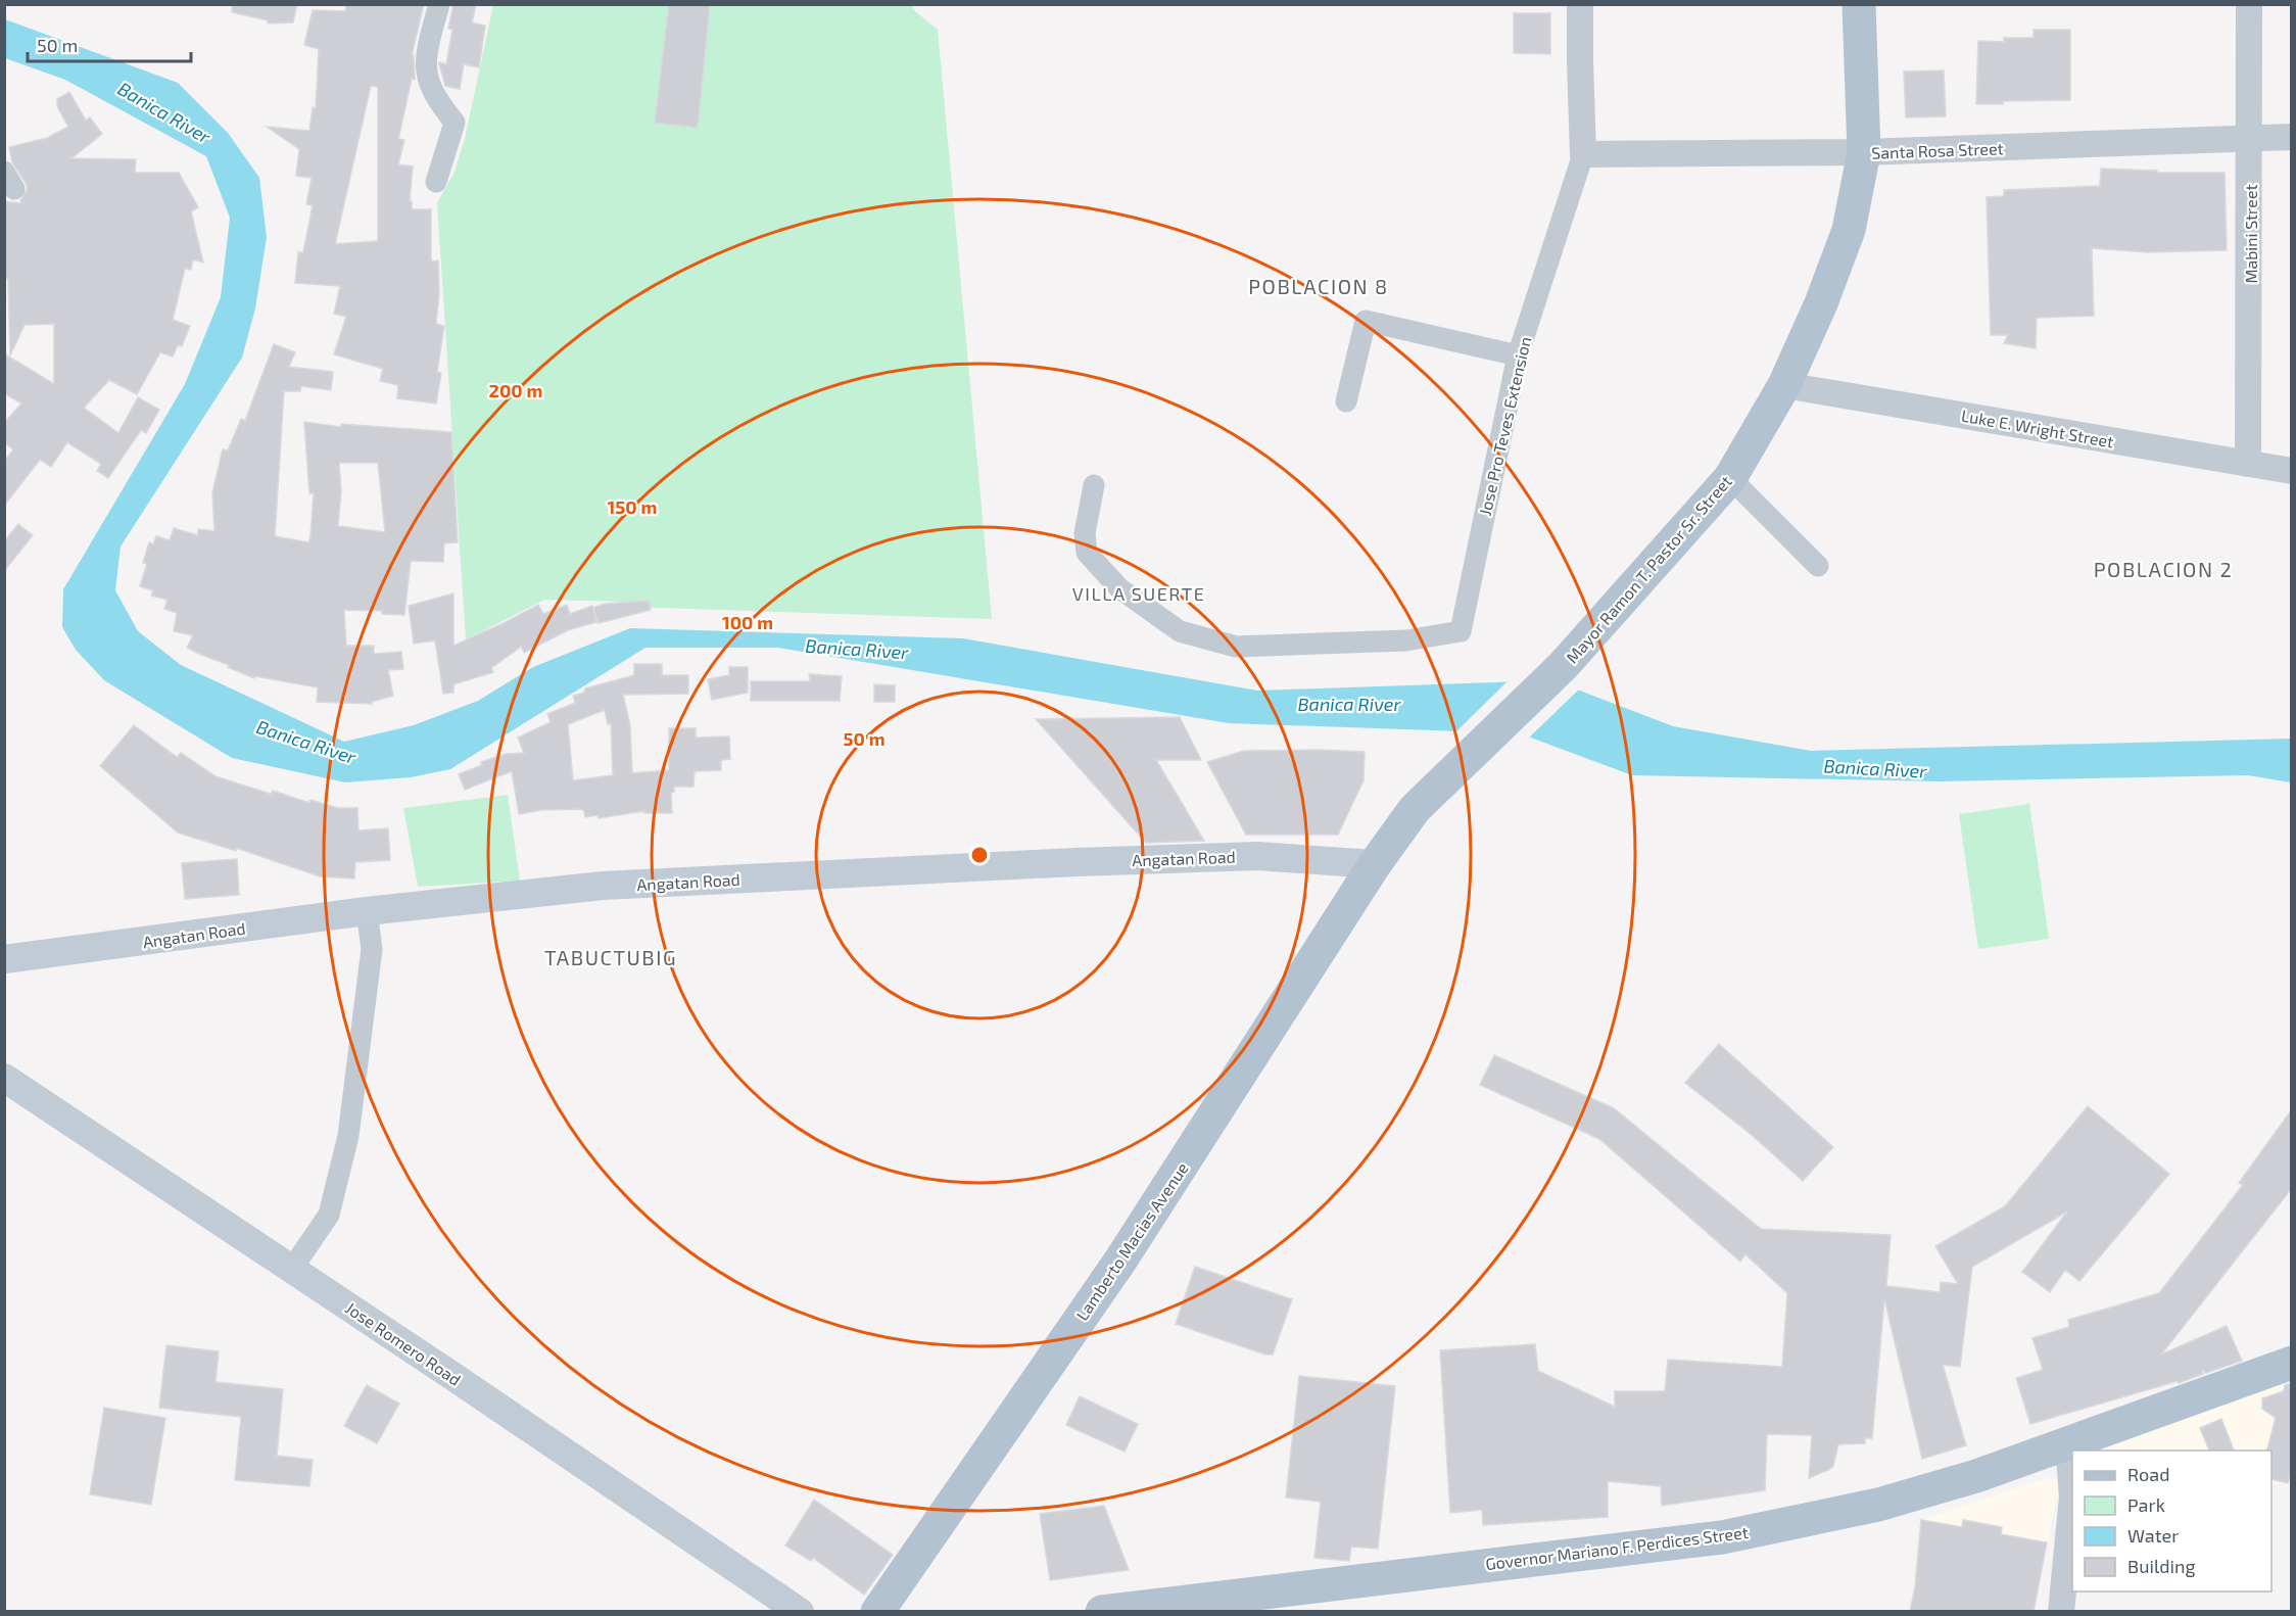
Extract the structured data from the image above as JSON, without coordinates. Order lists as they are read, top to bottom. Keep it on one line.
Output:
{"streets":{"main road":["Mayor Ramon T. Pastor Sr. Street","Angatan Road","Lamberto Macias Avenue","Jose Romero Road","Governor Mariano F. Perdices Street"],"street":["Santa Rosa Street","Mabini Street","Jose Pro Teves Extension","Luke E. Wright Street"]},"crossings":[["Santa Rosa Street","Mabini Street"],["Santa Rosa Street","Jose Pro Teves Extension"],["Santa Rosa Street","Mayor Ramon T. Pastor Sr. Street"],["Mabini Street","Luke E. Wright Street"],["Luke E. Wright Street","Mayor Ramon T. Pastor Sr. Street"],["Mayor Ramon T. Pastor Sr. Street","Angatan Road"],["Mayor Ramon T. Pastor Sr. Street","Lamberto Macias Avenue"],["Angatan Road","Lamberto Macias Avenue"]],"districts":["POBLACION 8","POBLACION 2","VILLA SUERTE","TABUCTUBIG"],"water":["Banica River"],"legend":["Road","Park","Water","Building"],"scale_bar":"50 m","rings":["200 m","150 m","100 m","50 m"]}
